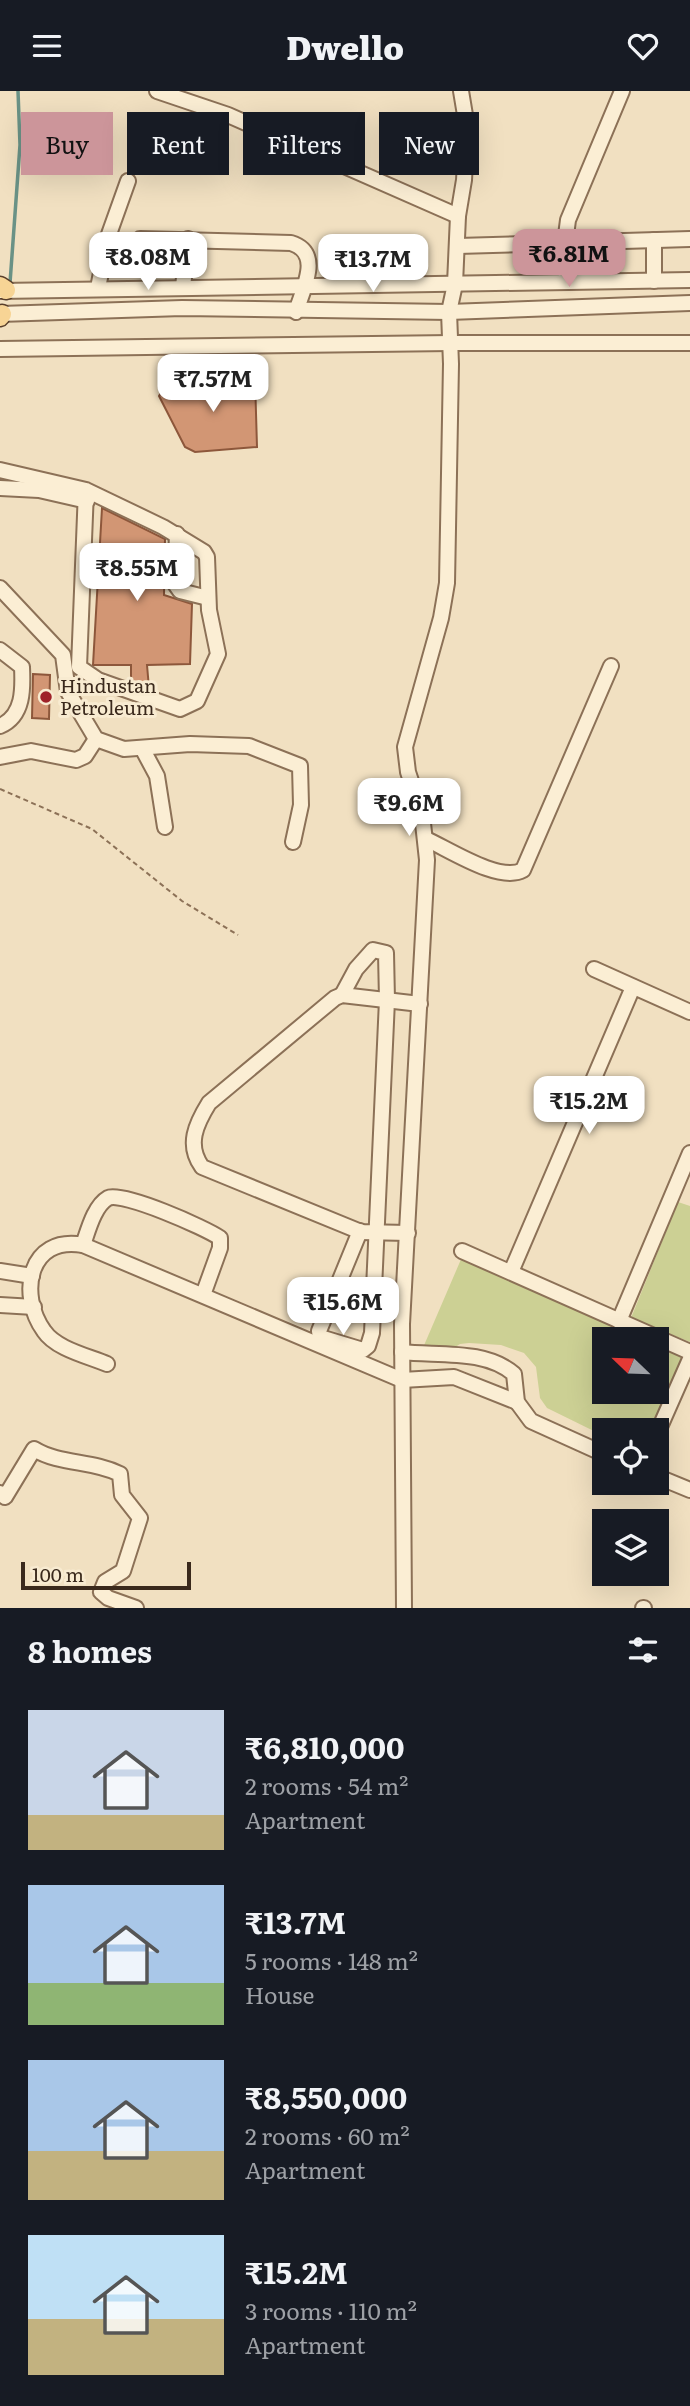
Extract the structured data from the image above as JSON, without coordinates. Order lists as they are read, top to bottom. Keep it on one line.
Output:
{"places":["Hindustan Petroleum"],"scale_bar":"100 m","north":"top left","page":{"header":"Dwello","chip":["Buy","Rent","Filters","New"],"price":["₹6.81M","₹8.08M","₹13.7M","₹7.57M","₹8.55M","₹9.6M","₹15.2M","₹15.6M"],"scale":"100 m","heading":"8 homes","list":[{"name":"₹6,810,000","note":"2 rooms · 54 m² · Apartment"},{"name":"₹13.7M","note":"5 rooms · 148 m² · House"},{"name":"₹8,550,000","note":"2 rooms · 60 m² · Apartment"},{"name":"₹15.2M","note":"3 rooms · 110 m² · Apartment"}]}}
